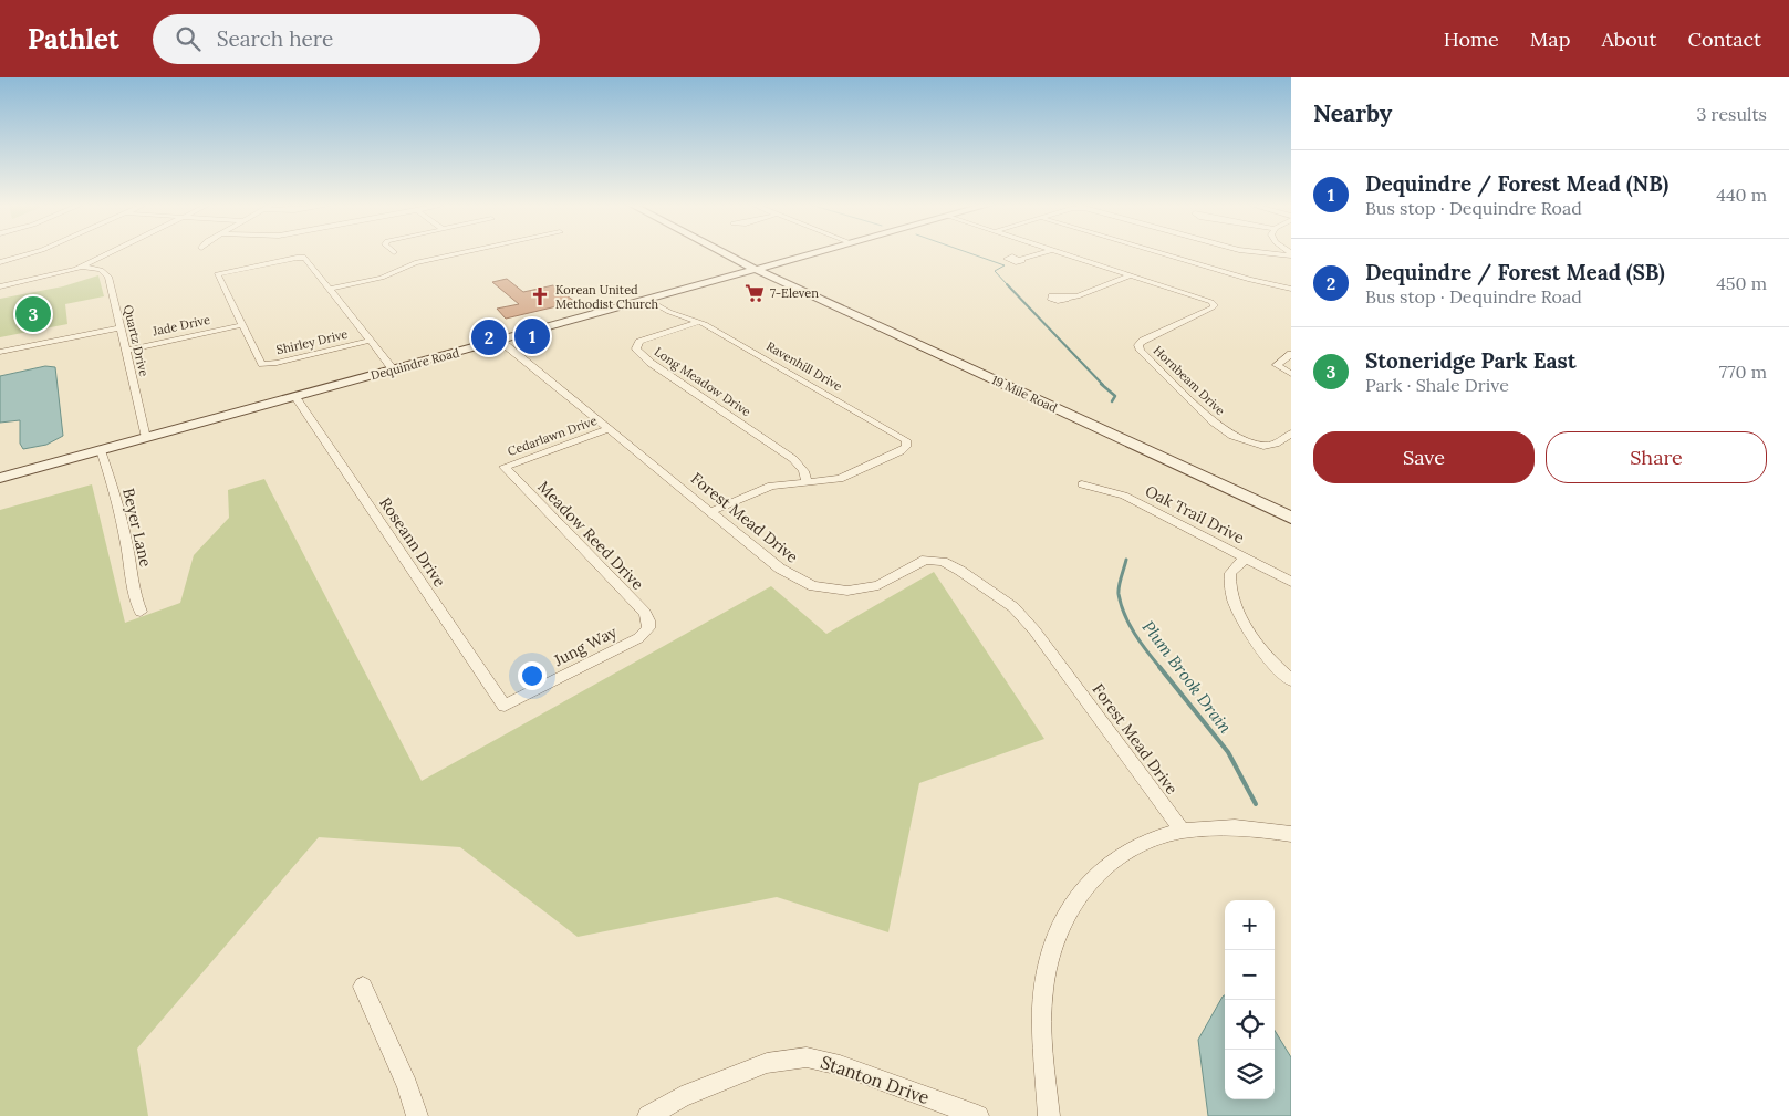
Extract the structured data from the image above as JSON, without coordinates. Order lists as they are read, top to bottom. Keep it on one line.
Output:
{"streets":{"main road":["Dequindre Road","19 Mile Road"],"street":["Jade Drive","Quartz Drive","Shirley Drive","Ravenhill Drive","Hornbeam Drive","Long Meadow Drive","Cedarlawn Drive","Oak Trail Drive","Forest Mead Drive","Beyer Lane","Meadow Reed Drive","Roseann Drive","Jung Way","Stanton Drive"]},"crossings":[["Jade Drive","Quartz Drive"],["Jade Drive","Shirley Drive"],["Quartz Drive","Dequindre Road"],["Dequindre Road","Ravenhill Drive"],["Dequindre Road","19 Mile Road"],["Dequindre Road","Forest Mead Drive"],["Dequindre Road","Beyer Lane"],["Dequindre Road","Roseann Drive"],["Ravenhill Drive","Long Meadow Drive"],["Cedarlawn Drive","Forest Mead Drive"],["Cedarlawn Drive","Meadow Reed Drive"],["Meadow Reed Drive","Jung Way"],["Roseann Drive","Jung Way"]],"water":["Plum Brook Drain"],"places":{"supermarket":["7-Eleven"],"church":["Korean United Methodist Church"]},"page":{"header":"Pathlet","search":"Search here","nav":["Home","Map","About","Contact"],"heading":["Nearby","3 results"],"list":[{"mark":"1","name":"Dequindre / Forest Mead (NB)","note":"Bus stop · Dequindre Road","value":"440 m"},{"mark":"2","name":"Dequindre / Forest Mead (SB)","note":"Bus stop · Dequindre Road","value":"450 m"},{"mark":"3","name":"Stoneridge Park East","note":"Park · Shale Drive","value":"770 m"}],"pins":["3","1","2"],"buttons":["Save","Share"],"map_buttons":["+","−"]}}
